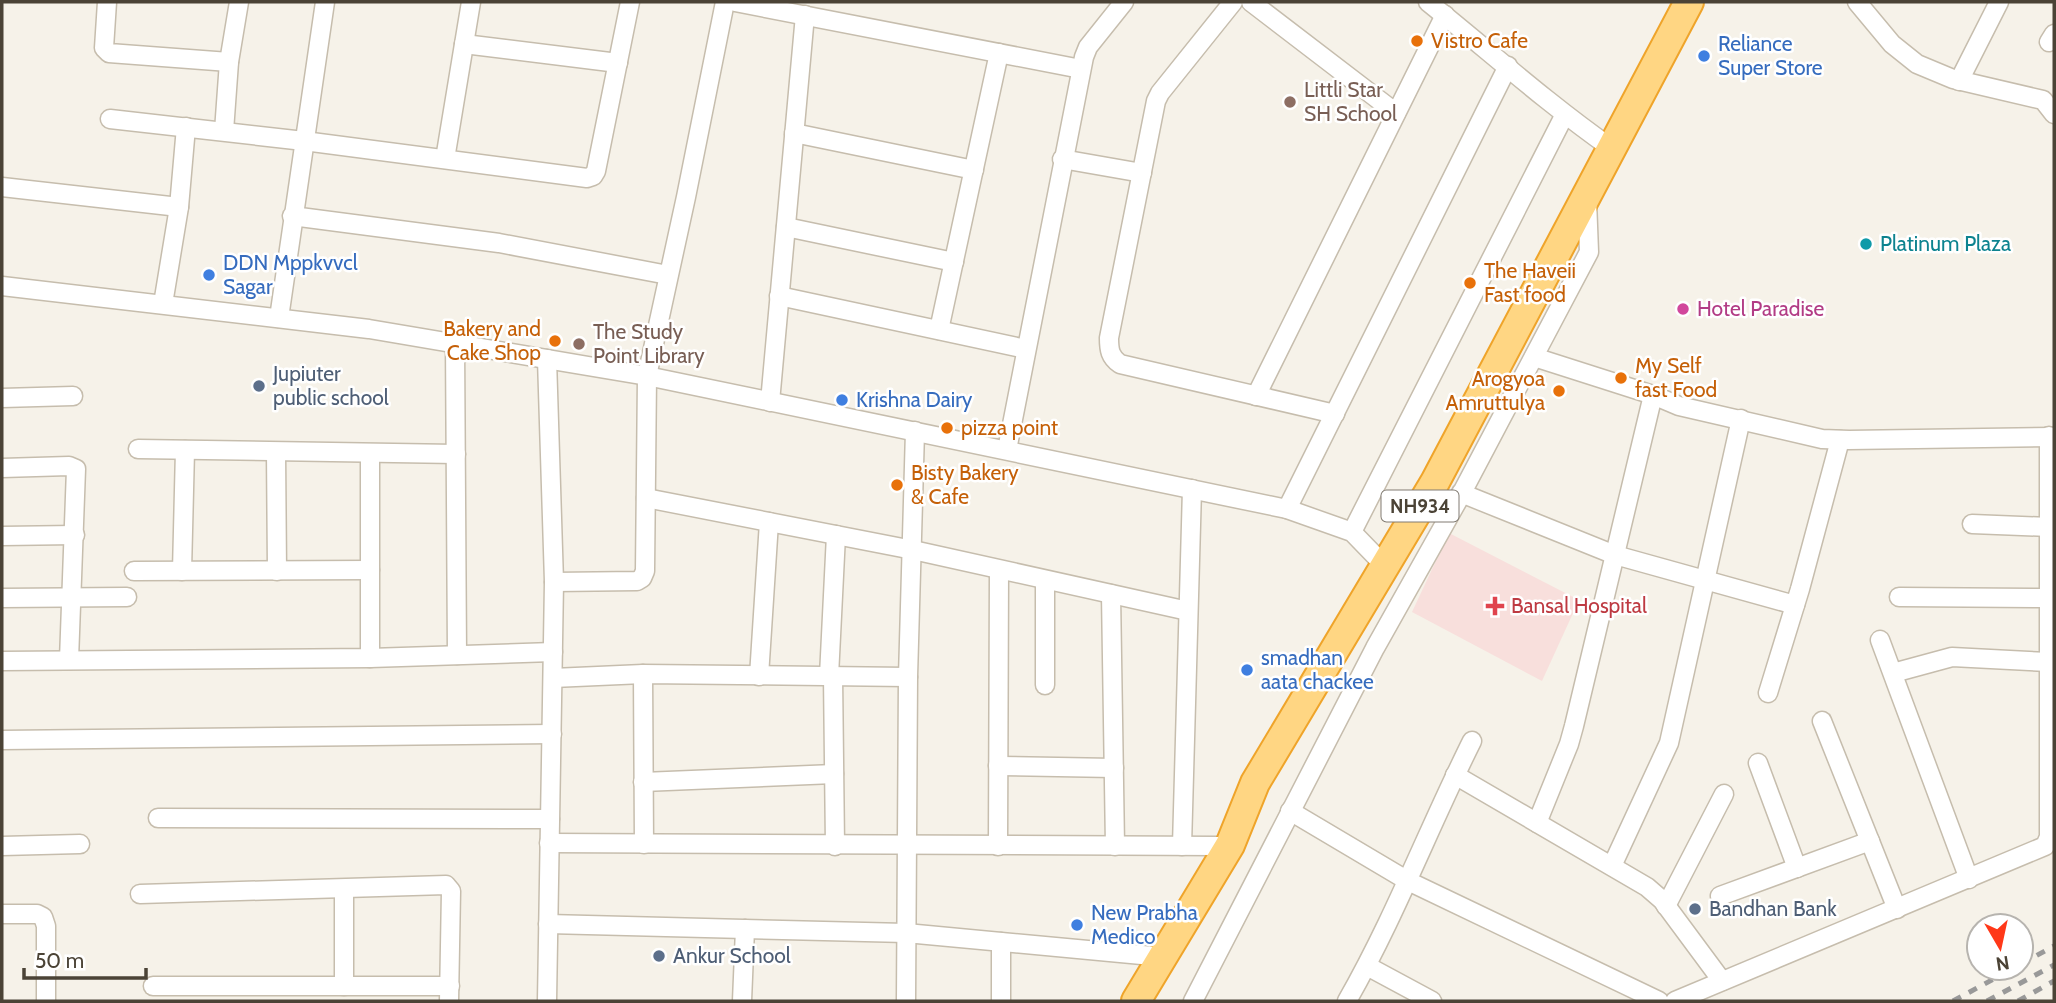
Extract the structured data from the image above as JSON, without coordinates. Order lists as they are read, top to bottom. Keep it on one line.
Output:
{"streets":{"highway":["NH934"]},"places":{"other":["Vistro Cafe","Reliance Super Store","Littli Star SH School","Platinum Plaza","DDN Mppkvvcl Sagar","The Haveii Fast food","Hotel Paradise","Bakery and Cake Shop","The Study Point Library","My Self fast Food","Jupiuter public school","Arogyoa Amruttulya","Krishna Dairy","pizza point","Bisty Bakery & Cafe","smadhan aata chackee","Bandhan Bank","New Prabha Medico","Ankur School"],"health":["Bansal Hospital"]},"scale_bar":"50 m","north":"bottom"}
